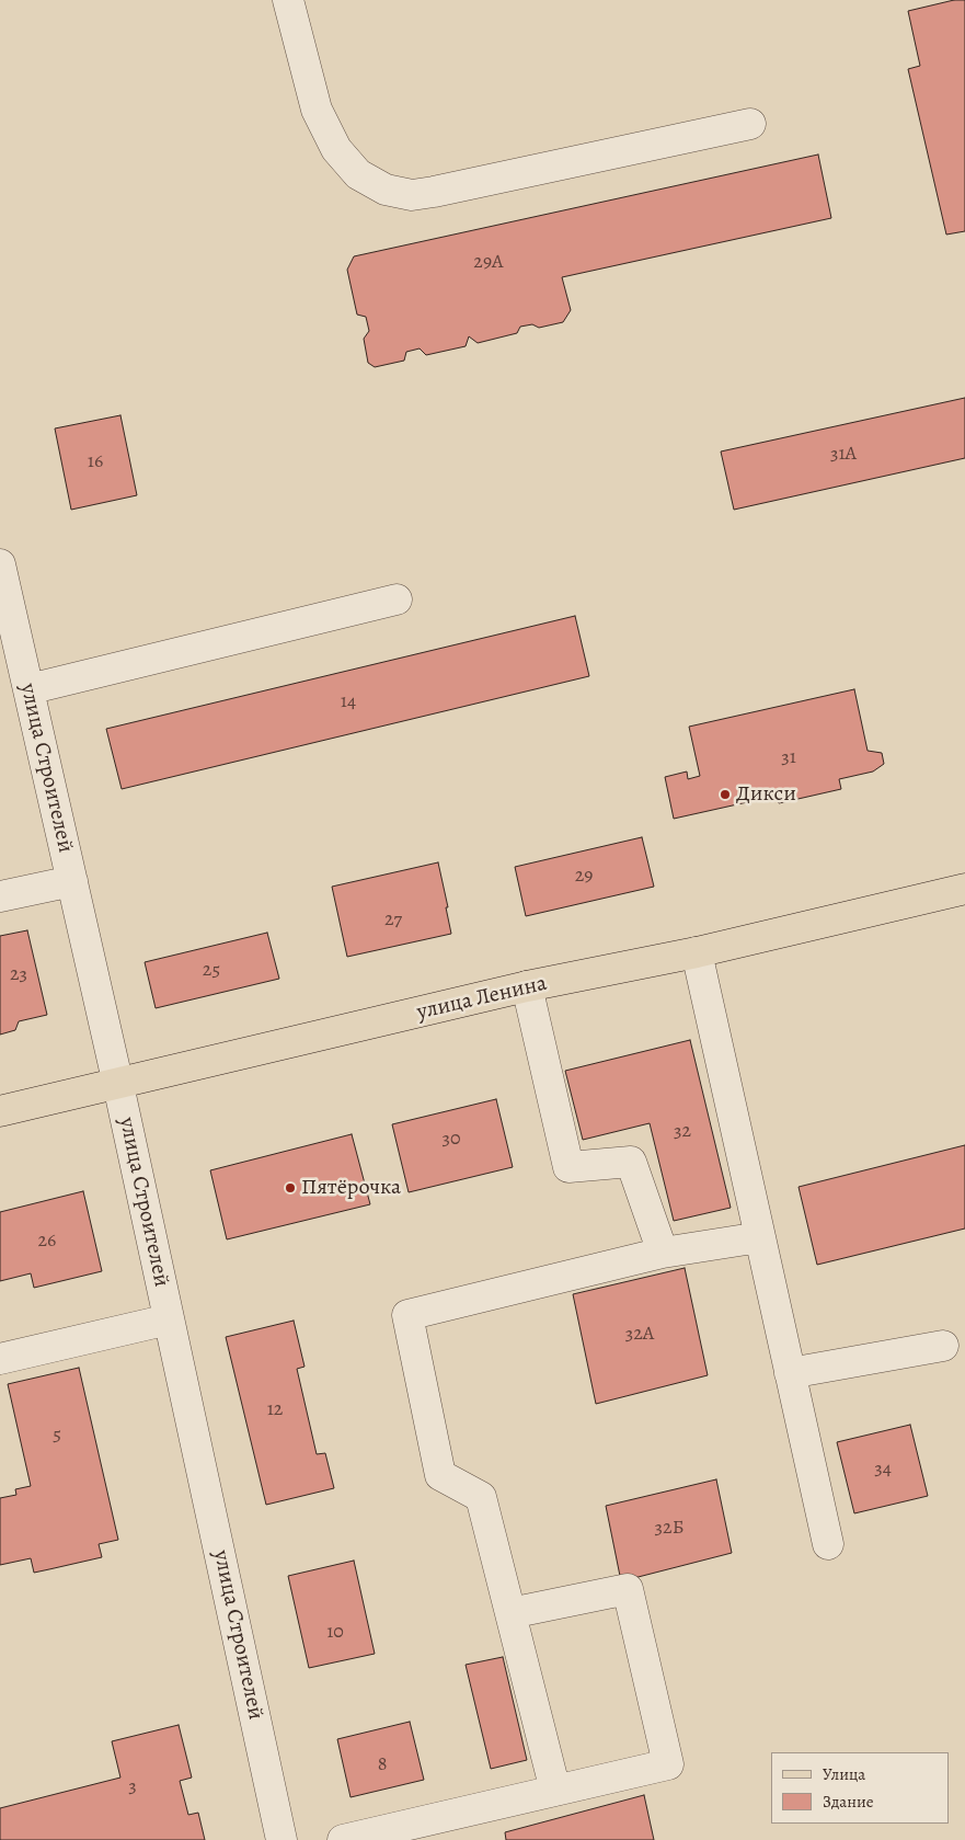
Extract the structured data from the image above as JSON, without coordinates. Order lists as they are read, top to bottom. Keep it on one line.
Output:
{"streets":{"main road":["улица Ленина"],"street":["улица Строителей"]},"crossings":[["улица Строителей","улица Ленина"]],"places":["Дикси","Пятёрочка"],"house_numbers":["29А","31А","16","14","31","29","27","25","23","32","30","26","32А","12","5","34","32Б","10","8","3"],"legend":["Улица","Здание"]}
